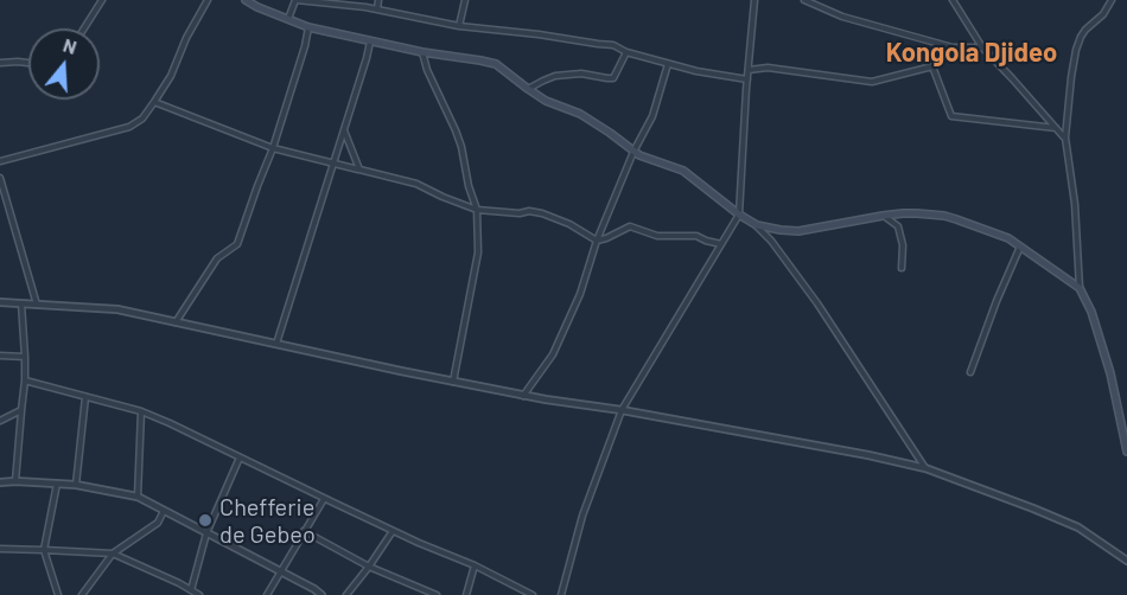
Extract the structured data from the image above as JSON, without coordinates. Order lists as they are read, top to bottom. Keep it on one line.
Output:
{"districts":["Kongola Djideo"],"places":["Chefferie de Gebeo"],"north":"top"}
